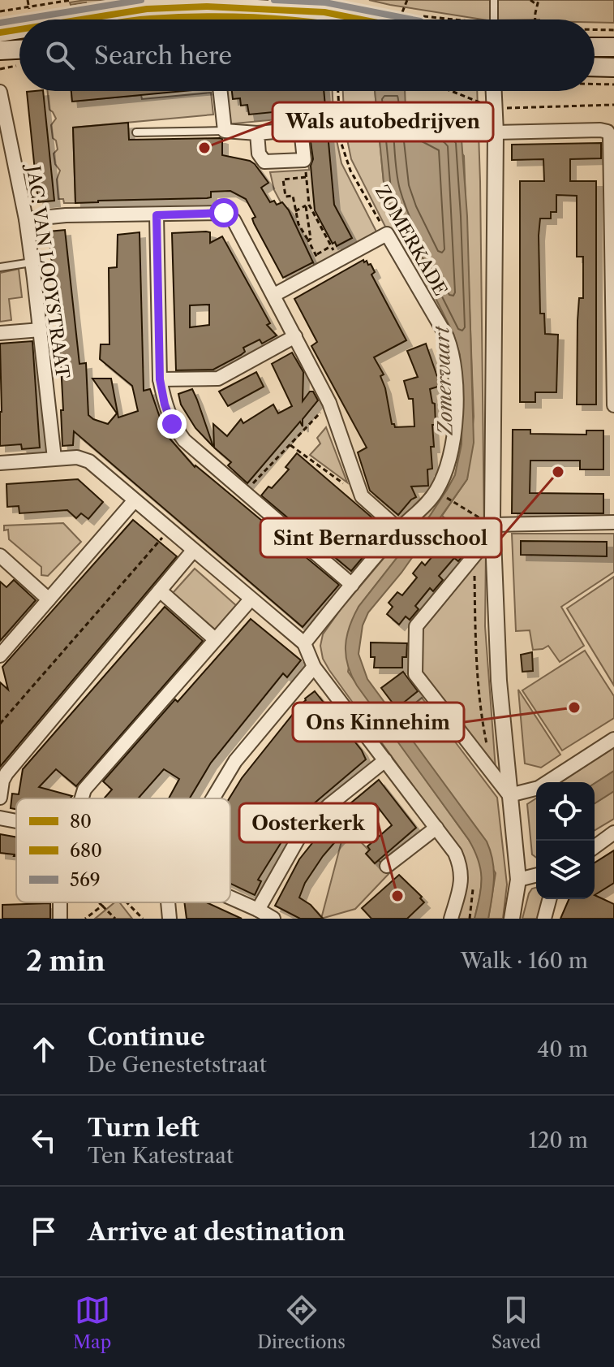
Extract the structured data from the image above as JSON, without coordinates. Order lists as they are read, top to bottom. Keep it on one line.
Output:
{"streets":{"street":["ZOMERKADE","JAC. VAN LOOYSTRAAT"]},"water":["Zomervaart"],"places":["Wals autobedrijven","Sint Bernardusschool","Ons Kinnehim","Oosterkerk"],"lines":["transit line 569","transit line 80","transit line 680"],"legend":["80","680","569"],"page":{"search":"Search here","heading":["2 min","Walk · 160 m"],"list":[["Continue","De Genestetstraat","40 m"],["Turn left","Ten Katestraat","120 m"],"Arrive at destination"],"nav":["Map","Directions","Saved"]}}
